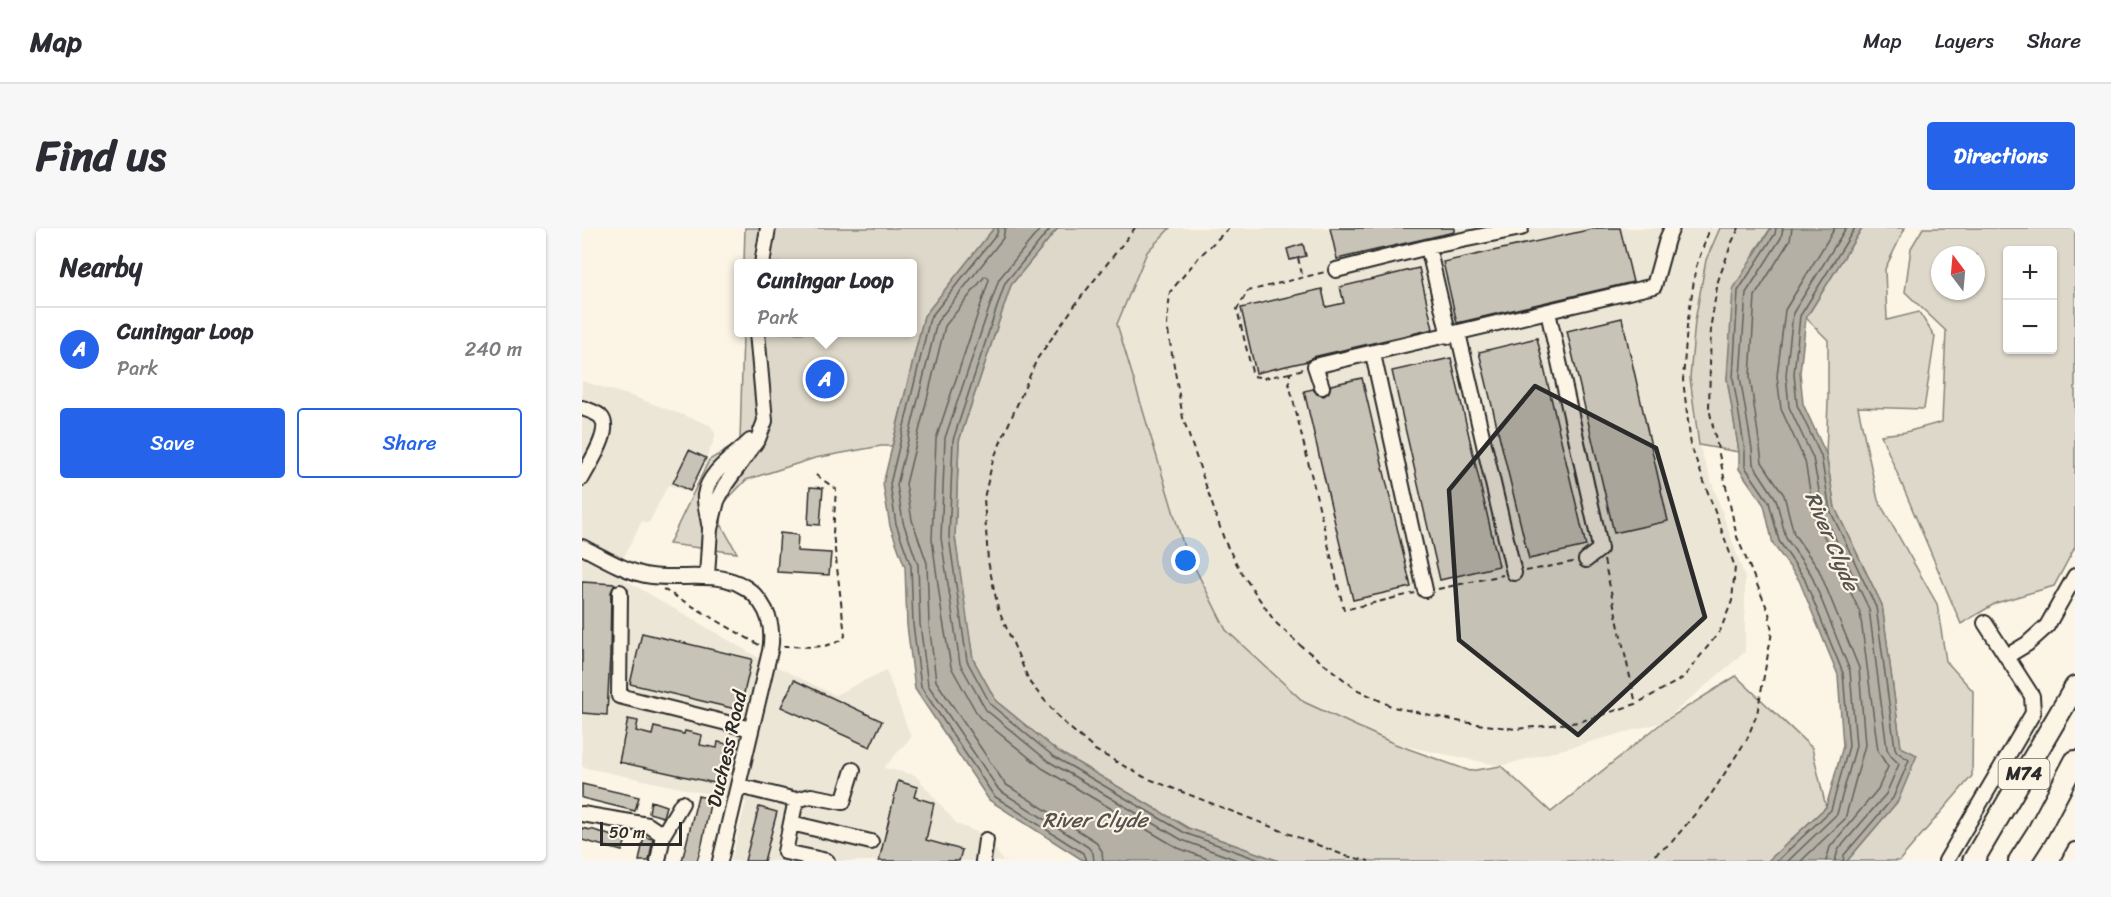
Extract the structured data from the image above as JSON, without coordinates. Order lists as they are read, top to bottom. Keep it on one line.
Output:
{"streets":{"highway":["M74"],"street":["Duchess Road"]},"water":["River Clyde"],"scale_bar":"50 m","north":"top","page":{"header":"Map","nav":["Map","Layers","Share"],"title":"Find us","buttons":["Directions",["Save","Share"]],"heading":"Nearby","map_buttons":["+","−"],"popup":["Cuningar Loop","Park"],"list":[{"mark":"A","name":"Cuningar Loop","note":"Park","value":"240 m"}],"pins":"A","scale":"50 m"}}
